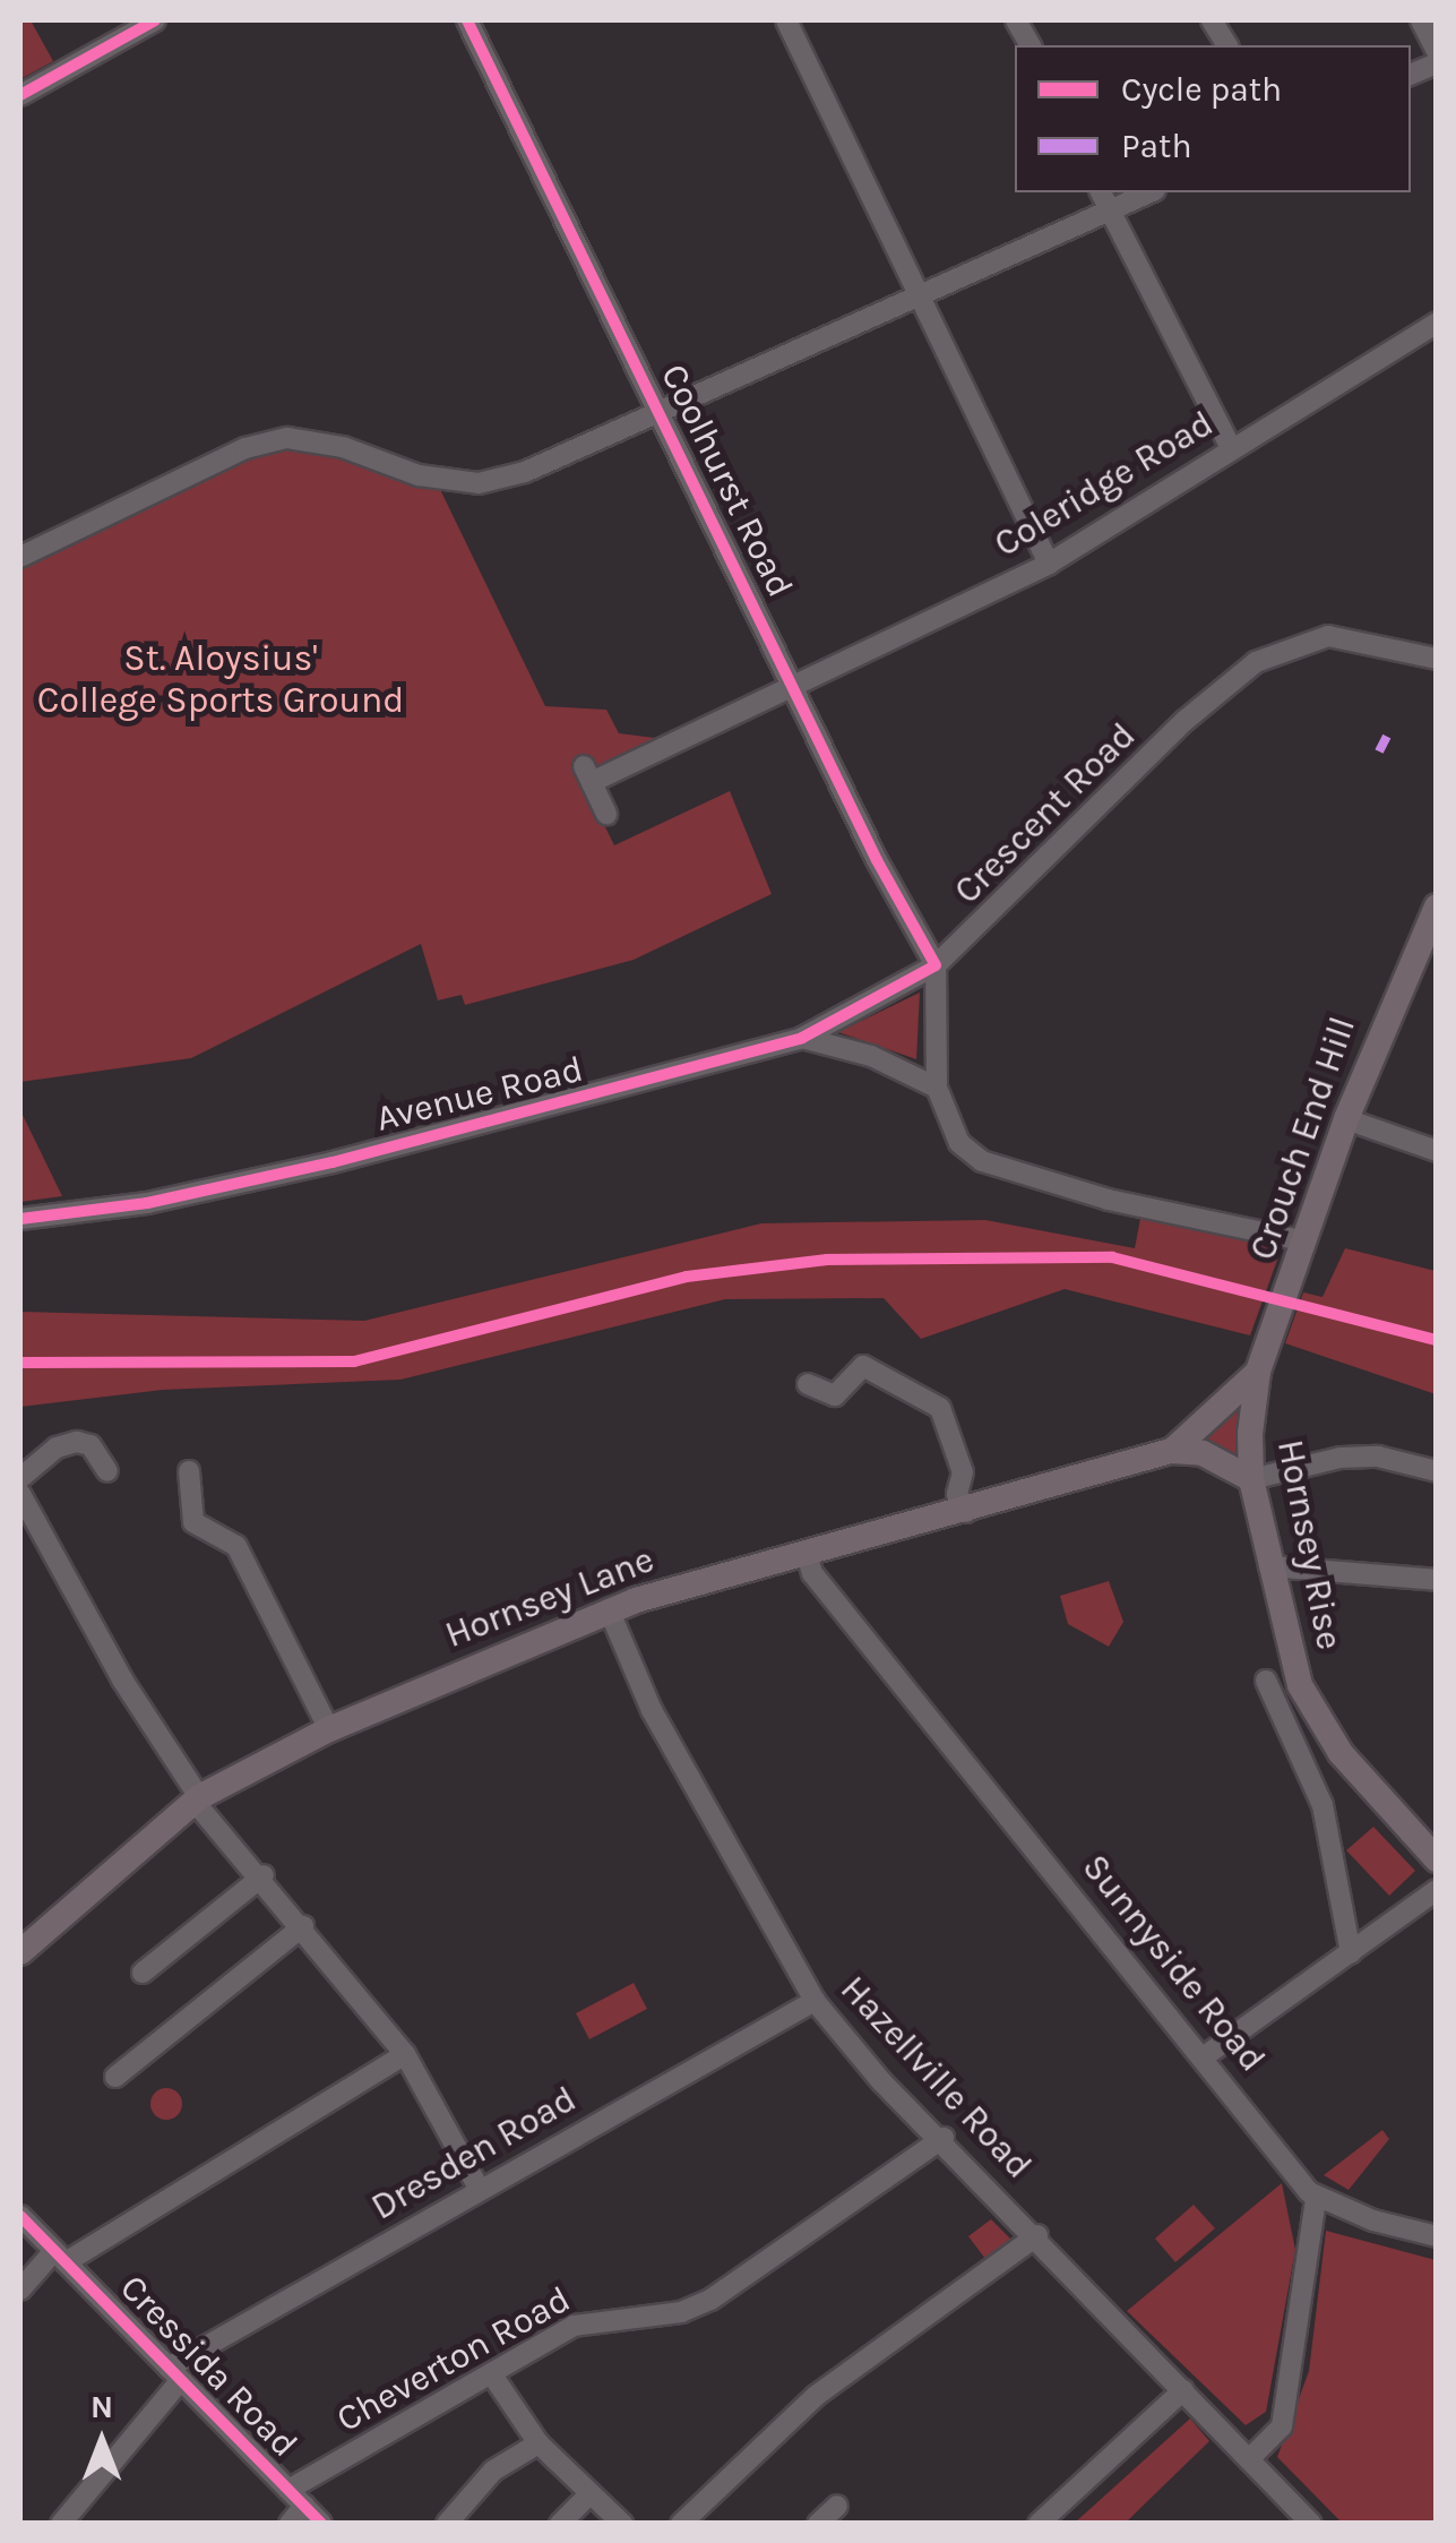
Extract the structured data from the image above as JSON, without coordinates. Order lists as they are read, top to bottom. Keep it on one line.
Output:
{"streets":{"main road":["Crouch End Hill","Hornsey Rise","Hornsey Lane"],"street":["Coolhurst Road","Coleridge Road","Crescent Road","Avenue Road","Sunnyside Road","Hazellville Road","Dresden Road","Cheverton Road","Cressida Road"]},"crossings":[["Coolhurst Road","Coleridge Road"],["Coolhurst Road","Crescent Road"],["Coolhurst Road","Avenue Road"],["Crescent Road","Avenue Road"],["Crouch End Hill","Hornsey Rise"],["Crouch End Hill","Hornsey Lane"],["Hornsey Rise","Hornsey Lane"],["Hornsey Lane","Sunnyside Road"],["Hornsey Lane","Hazellville Road"],["Hazellville Road","Dresden Road"],["Hazellville Road","Cheverton Road"],["Dresden Road","Cressida Road"],["Cheverton Road","Cressida Road"]],"parks":["St. Aloysius' College Sports Ground"],"legend":["Cycle path","Path"],"north":"top"}
